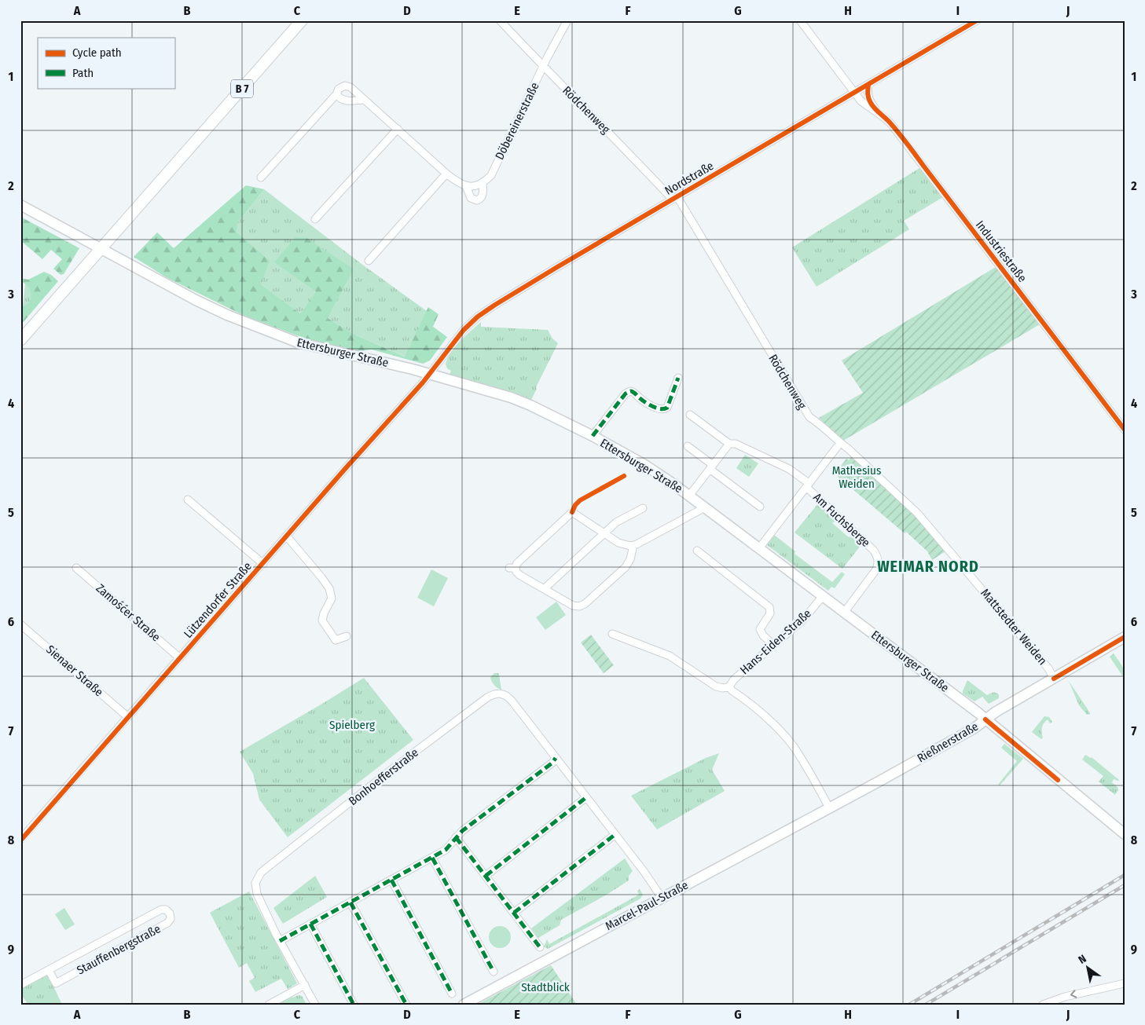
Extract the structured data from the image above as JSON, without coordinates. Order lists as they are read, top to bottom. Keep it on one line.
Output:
{"streets":{"main road":["B 7"],"street":["Rödchenweg","Döbereinerstraße","Nordstraße","Industriestraße","Ettersburger Straße","Am Fuchsberge","Lützendorfer Straße","Zamośćer Straße","Mattstedter Weiden","Hans-Eiden-Straße","Sienaer Straße","Rießnerstraße","Bonhoefferstraße","Marcel-Paul-Straße","Stauffenbergstraße"]},"crossings":[["B 7","Ettersburger Straße"],["Rödchenweg","Döbereinerstraße"],["Rödchenweg","Nordstraße"],["Rödchenweg","Mattstedter Weiden"],["Nordstraße","Industriestraße"],["Nordstraße","Ettersburger Straße"],["Nordstraße","Lützendorfer Straße"],["Ettersburger Straße","Am Fuchsberge"],["Ettersburger Straße","Lützendorfer Straße"],["Ettersburger Straße","Hans-Eiden-Straße"],["Ettersburger Straße","Rießnerstraße"],["Lützendorfer Straße","Zamośćer Straße"],["Lützendorfer Straße","Sienaer Straße"],["Mattstedter Weiden","Rießnerstraße"],["Rießnerstraße","Marcel-Paul-Straße"],["Bonhoefferstraße","Marcel-Paul-Straße"]],"districts":["WEIMAR NORD"],"parks":["Mathesius Weiden","Spielberg","Stadtblick"],"legend":["Cycle path","Path"],"north":"top left","grid":{"columns":["A","B","C","D","E","F","G","H","I","J"],"rows":["1","2","3","4","5","6","7","8","9"]}}
